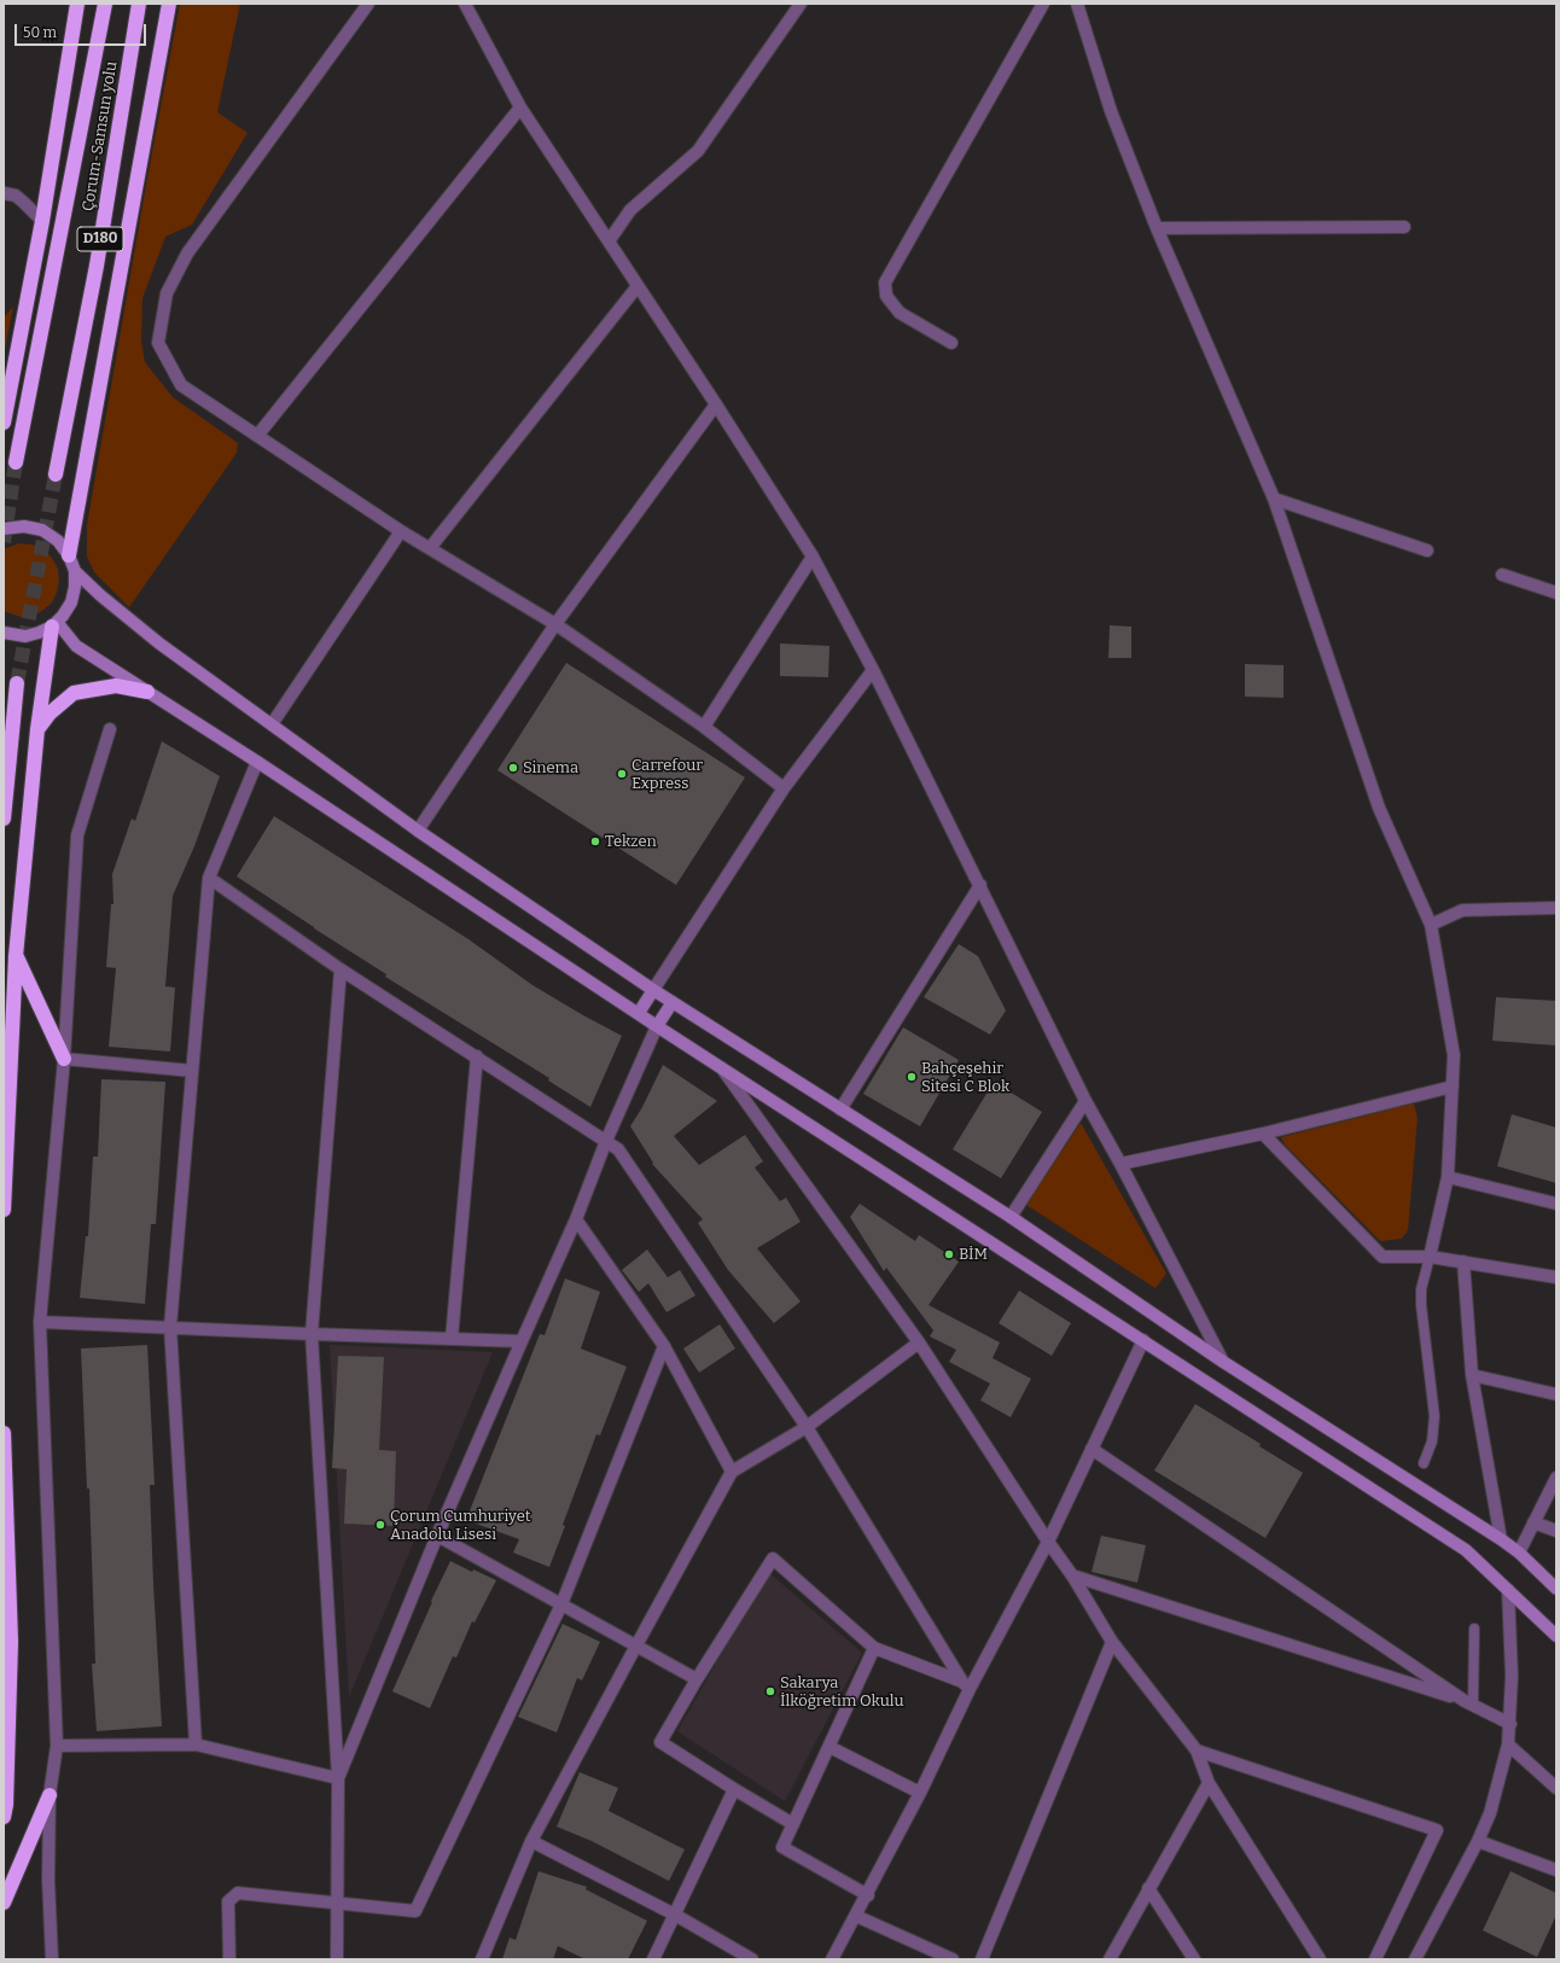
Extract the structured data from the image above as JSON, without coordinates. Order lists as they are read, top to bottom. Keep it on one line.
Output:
{"streets":{"highway":["Çorum-Samsun yolu","D180"]},"places":["Sinema","Carrefour Express","Tekzen","Bahçeşehir Sitesi C Blok","BİM","Çorum Cumhuriyet Anadolu Lisesi","Sakarya İlköğretim Okulu"],"scale_bar":"50 m"}
